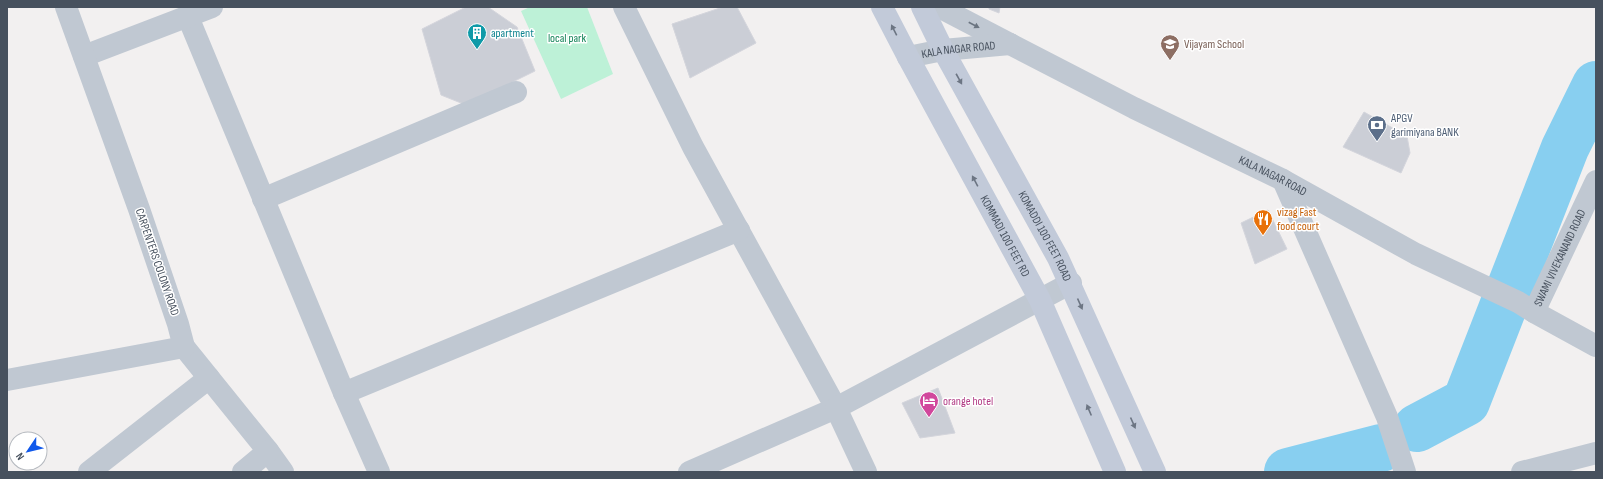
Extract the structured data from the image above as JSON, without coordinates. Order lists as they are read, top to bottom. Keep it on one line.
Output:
{"streets":{"main road":["KOMADDI 100 FEET ROAD","KOMMADI 100 FEET RD"],"street":["KALA NAGAR ROAD","SWAMI VIVEKANAND ROAD","CARPENTERS COLONY ROAD"]},"crossings":[["KALA NAGAR ROAD","KOMADDI 100 FEET ROAD"],["KALA NAGAR ROAD","KOMMADI 100 FEET RD"],["KALA NAGAR ROAD","SWAMI VIVEKANAND ROAD"]],"one_way":["KOMADDI 100 FEET ROAD","KOMMADI 100 FEET RD"],"parks":["local park"],"places":{"building":["apartment"],"school or university":["Vijayam School"],"bank":["APGV garimiyana BANK"],"restaurant":["vizag Fast food court"],"hotel":["orange hotel"]},"north":"bottom left"}
